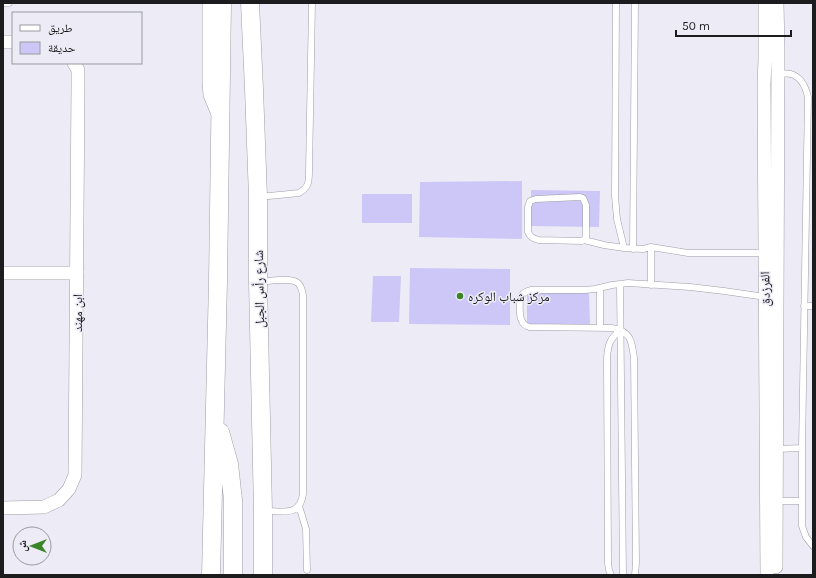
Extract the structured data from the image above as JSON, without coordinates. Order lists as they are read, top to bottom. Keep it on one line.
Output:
{"streets":{"main road":["شارع رأس الجبل"],"street":["الفرزدق","ابن مهند"]},"places":["مركز شباب الوكره"],"legend":["طريق","حديقة"],"scale_bar":"50 m","north":"left"}
